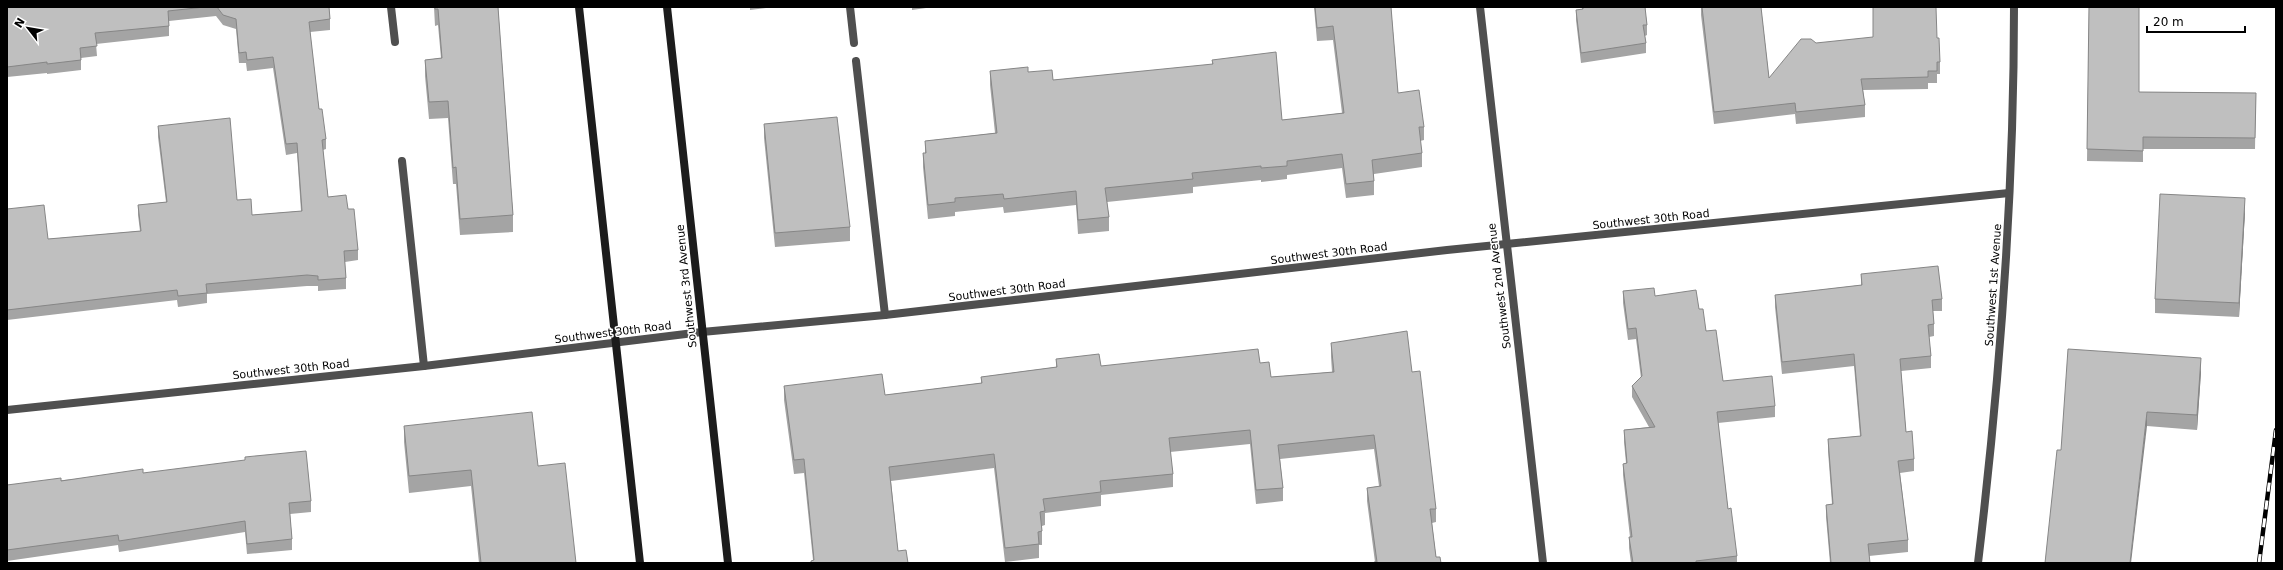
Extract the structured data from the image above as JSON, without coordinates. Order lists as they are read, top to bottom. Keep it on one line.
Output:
{"streets":{"main road":["Southwest 3rd Avenue"],"street":["Southwest 30th Road","Southwest 1st Avenue","Southwest 2nd Avenue"]},"crossings":[["Southwest 30th Road","Southwest 1st Avenue"],["Southwest 30th Road","Southwest 3rd Avenue"],["Southwest 30th Road","Southwest 2nd Avenue"]],"scale_bar":"20 m","north":"top left"}
